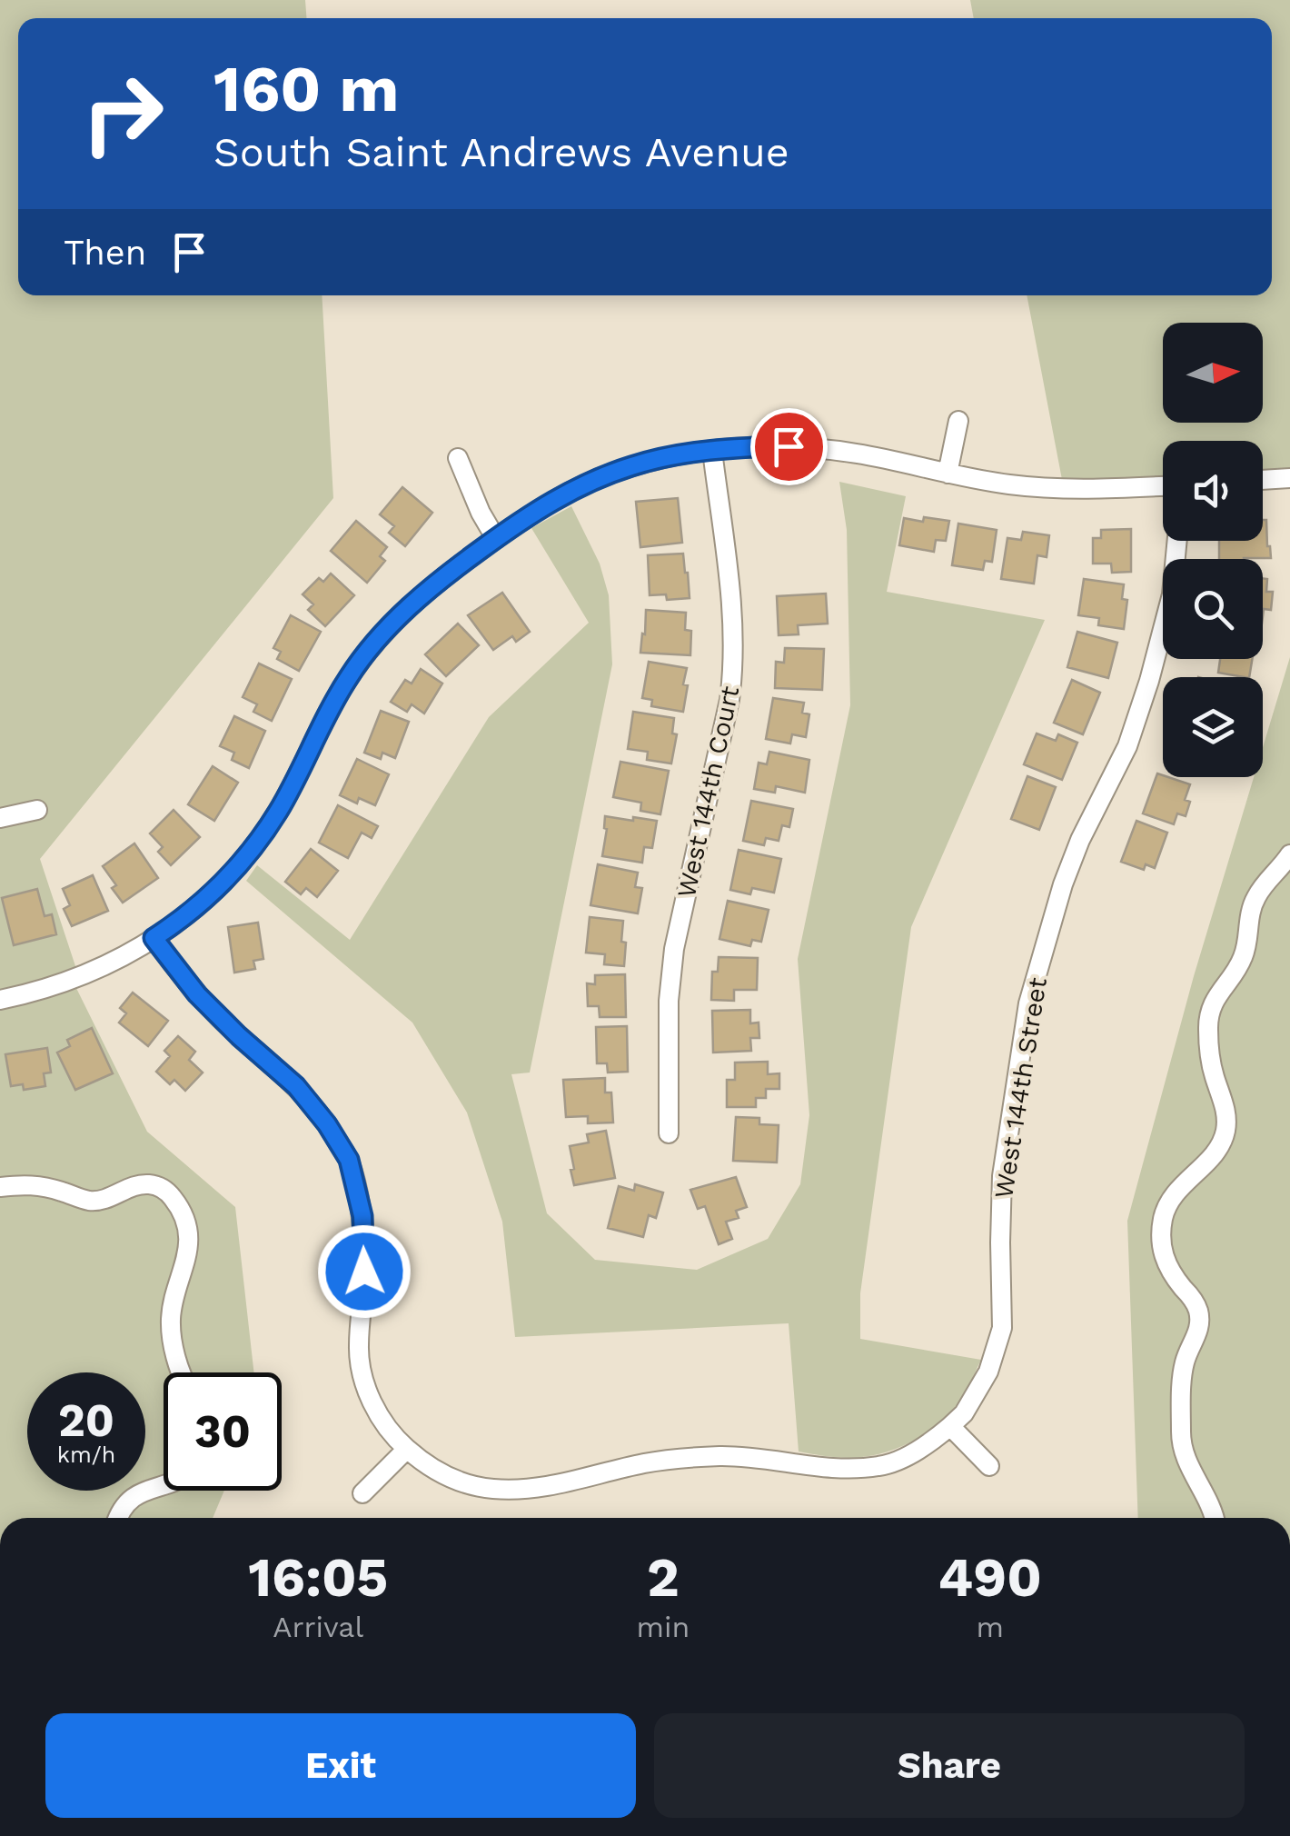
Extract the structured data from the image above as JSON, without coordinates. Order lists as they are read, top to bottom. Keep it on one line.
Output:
{"streets":{"street":["West 144th Court","West 144th Street"]},"north":"right","page":{"turn":["160 m","South Saint Andrews Avenue"],"then":"Then","speed":"20 km/h","limit":"30","eta":["16:05","Arrival","2","min","490","m"],"buttons":["Exit","Share"]}}
